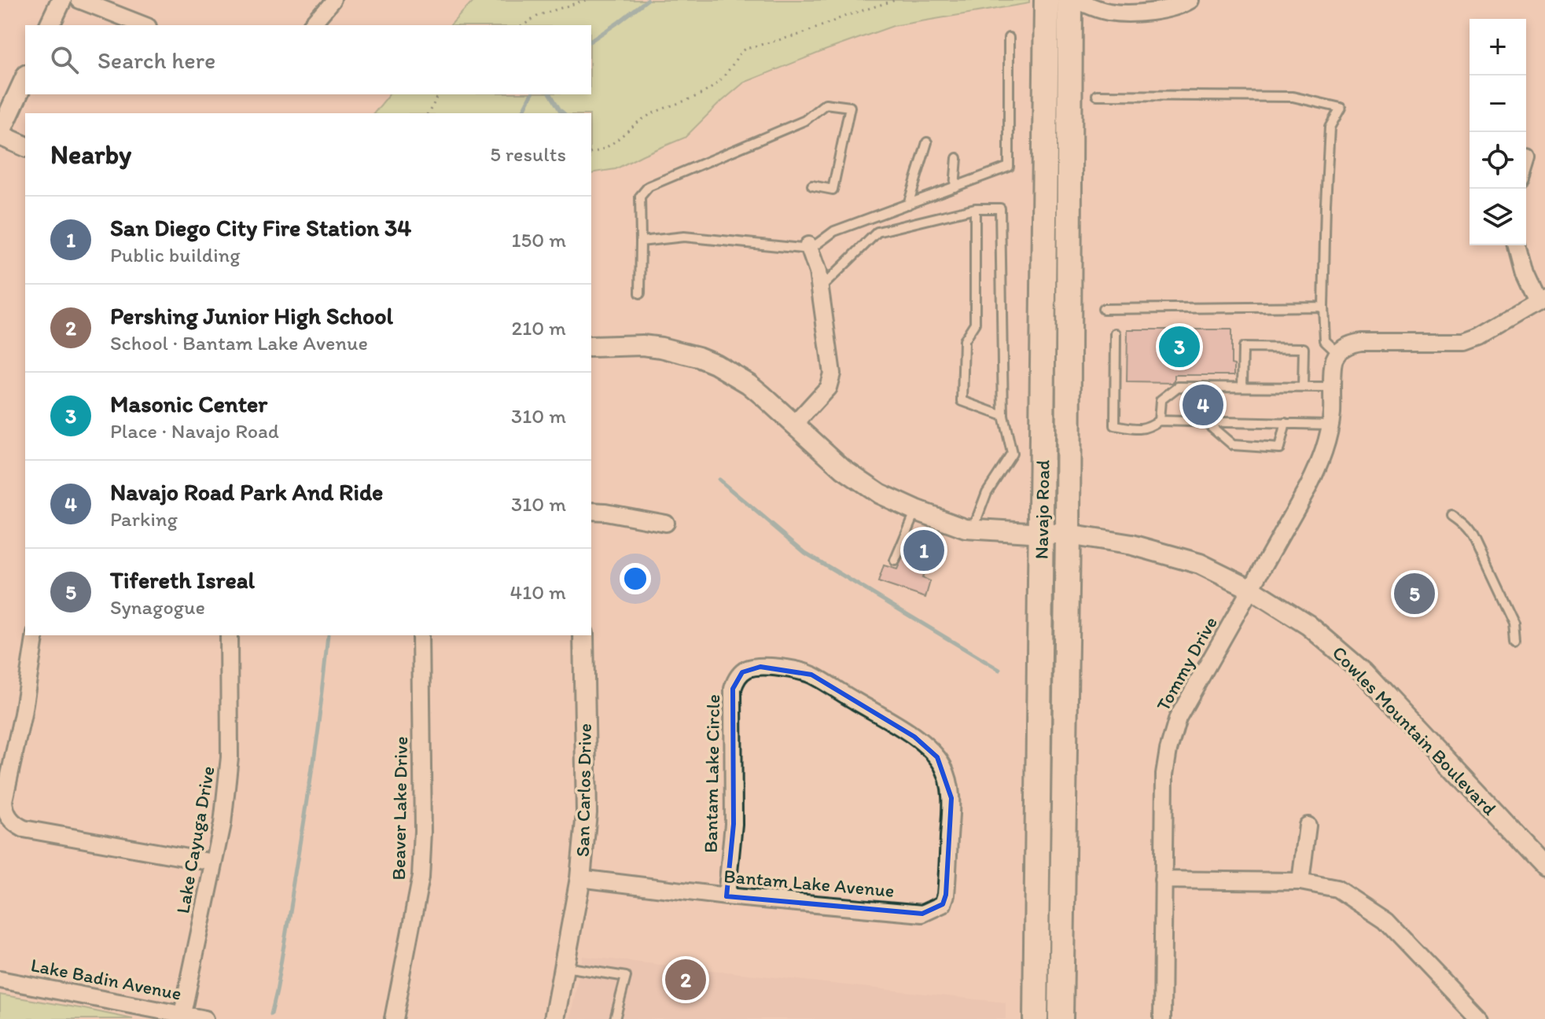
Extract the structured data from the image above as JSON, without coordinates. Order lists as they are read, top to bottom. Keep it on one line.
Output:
{"streets":{"main road":["Navajo Road"],"street":["Tommy Drive","Cowles Mountain Boulevard","Bantam Lake Circle","San Carlos Drive","Beaver Lake Drive","Lake Cayuga Drive","Bantam Lake Avenue","Lake Badin Avenue"]},"crossings":[["Navajo Road","Cowles Mountain Boulevard"],["Tommy Drive","Cowles Mountain Boulevard"],["Bantam Lake Circle","Bantam Lake Avenue"],["San Carlos Drive","Bantam Lake Avenue"],["Lake Cayuga Drive","Lake Badin Avenue"]],"page":{"map_buttons":["+","−"],"search":"Search here","heading":["Nearby","5 results"],"list":[{"mark":"1","name":"San Diego City Fire Station 34","note":"Public building","value":"150 m"},{"mark":"2","name":"Pershing Junior High School","note":"School · Bantam Lake Avenue","value":"210 m"},{"mark":"3","name":"Masonic Center","note":"Place · Navajo Road","value":"310 m"},{"mark":"4","name":"Navajo Road Park And Ride","note":"Parking","value":"310 m"},{"mark":"5","name":"Tifereth Isreal","note":"Synagogue","value":"410 m"}],"pins":["3","4","1","5","2"]}}
